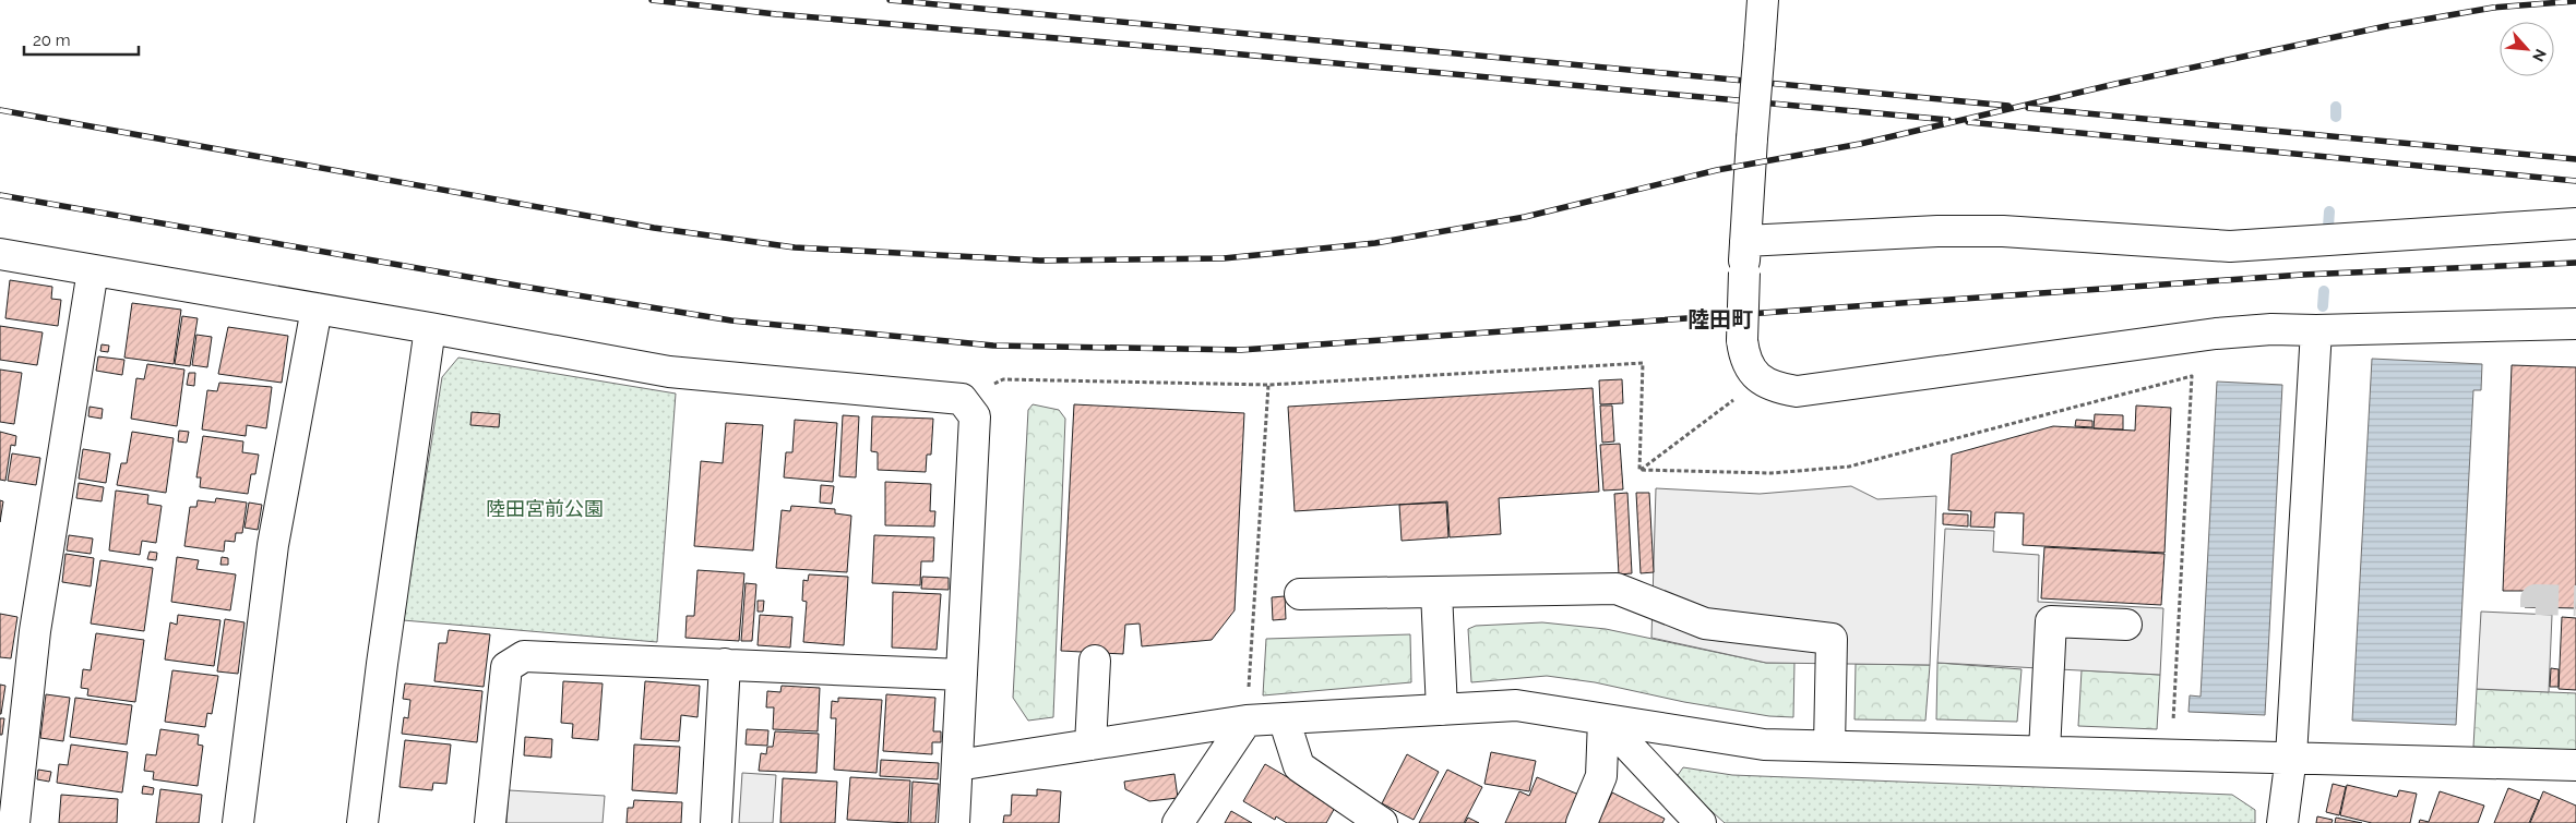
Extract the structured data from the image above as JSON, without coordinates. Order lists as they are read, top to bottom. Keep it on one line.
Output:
{"districts":["陸田町"],"parks":["陸田宮前公園"],"scale_bar":"20 m","north":"bottom right"}
